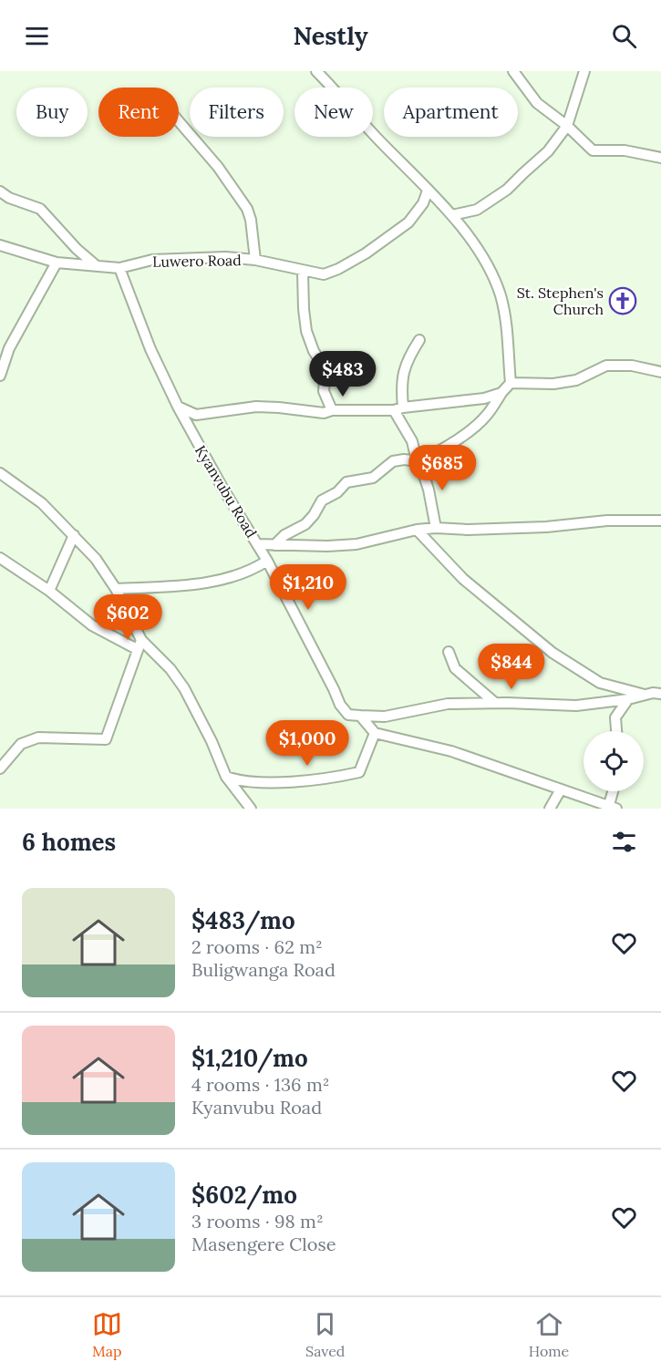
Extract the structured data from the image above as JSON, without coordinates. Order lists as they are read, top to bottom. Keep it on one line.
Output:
{"streets":{"street":["Luwero Road","Kyanvubu Road"]},"crossings":[["Luwero Road","Kyanvubu Road"]],"places":{"church":["St. Stephen's Church"]},"page":{"header":"Nestly","chip":["Buy","Rent","Filters","New","Apartment"],"price":["$483","$685","$1,210","$602","$844","$1,000"],"heading":"6 homes","list":[{"name":"$483/mo","note":"2 rooms · 62 m² · Buligwanga Road"},{"name":"$1,210/mo","note":"4 rooms · 136 m² · Kyanvubu Road"},{"name":"$602/mo","note":"3 rooms · 98 m² · Masengere Close"}],"tabs":["Map","Saved","Home"]}}
